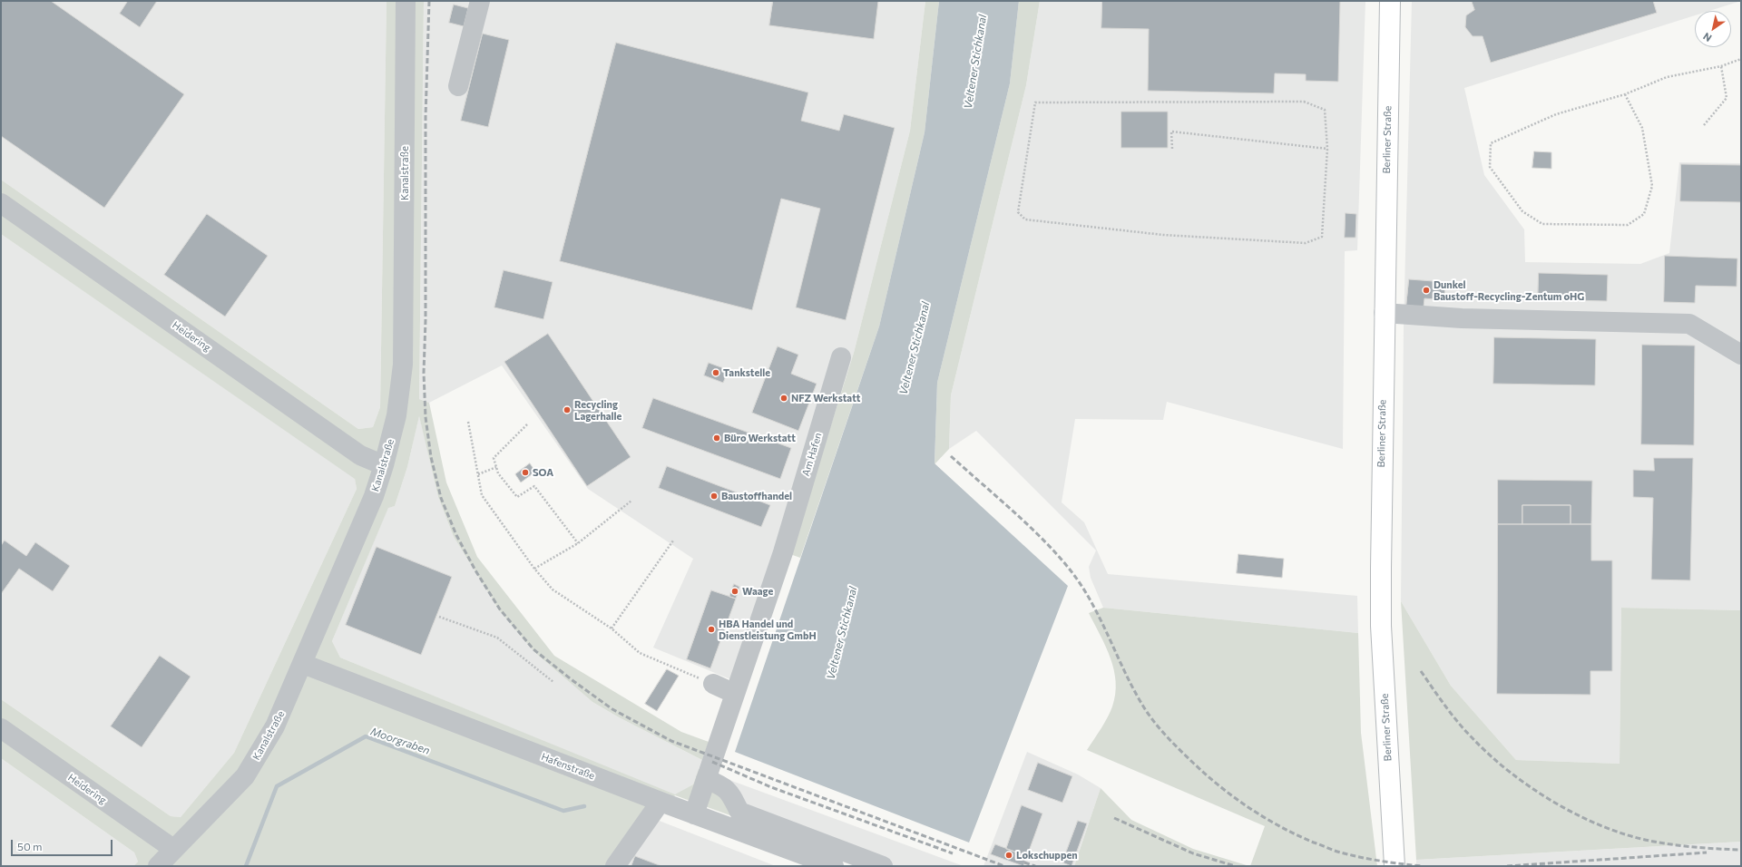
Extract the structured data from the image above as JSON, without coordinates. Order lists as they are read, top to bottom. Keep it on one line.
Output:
{"streets":{"main road":["Berliner Straße"],"street":["Kanalstraße","Heidering","Am Hafen","Hafenstraße"]},"crossings":[["Kanalstraße","Heidering"],["Kanalstraße","Hafenstraße"]],"water":["Veltener Stichkanal","Moorgraben"],"places":["Dunkel Baustoff-Recycling-Zentum oHG","Tankstelle","NFZ Werkstatt","Recycling Lagerhalle","Büro Werkstatt","SOA","Baustoffhandel","Waage","HBA Handel und Dienstleistung GmbH","Lokschuppen"],"scale_bar":"50 m","north":"bottom left"}
